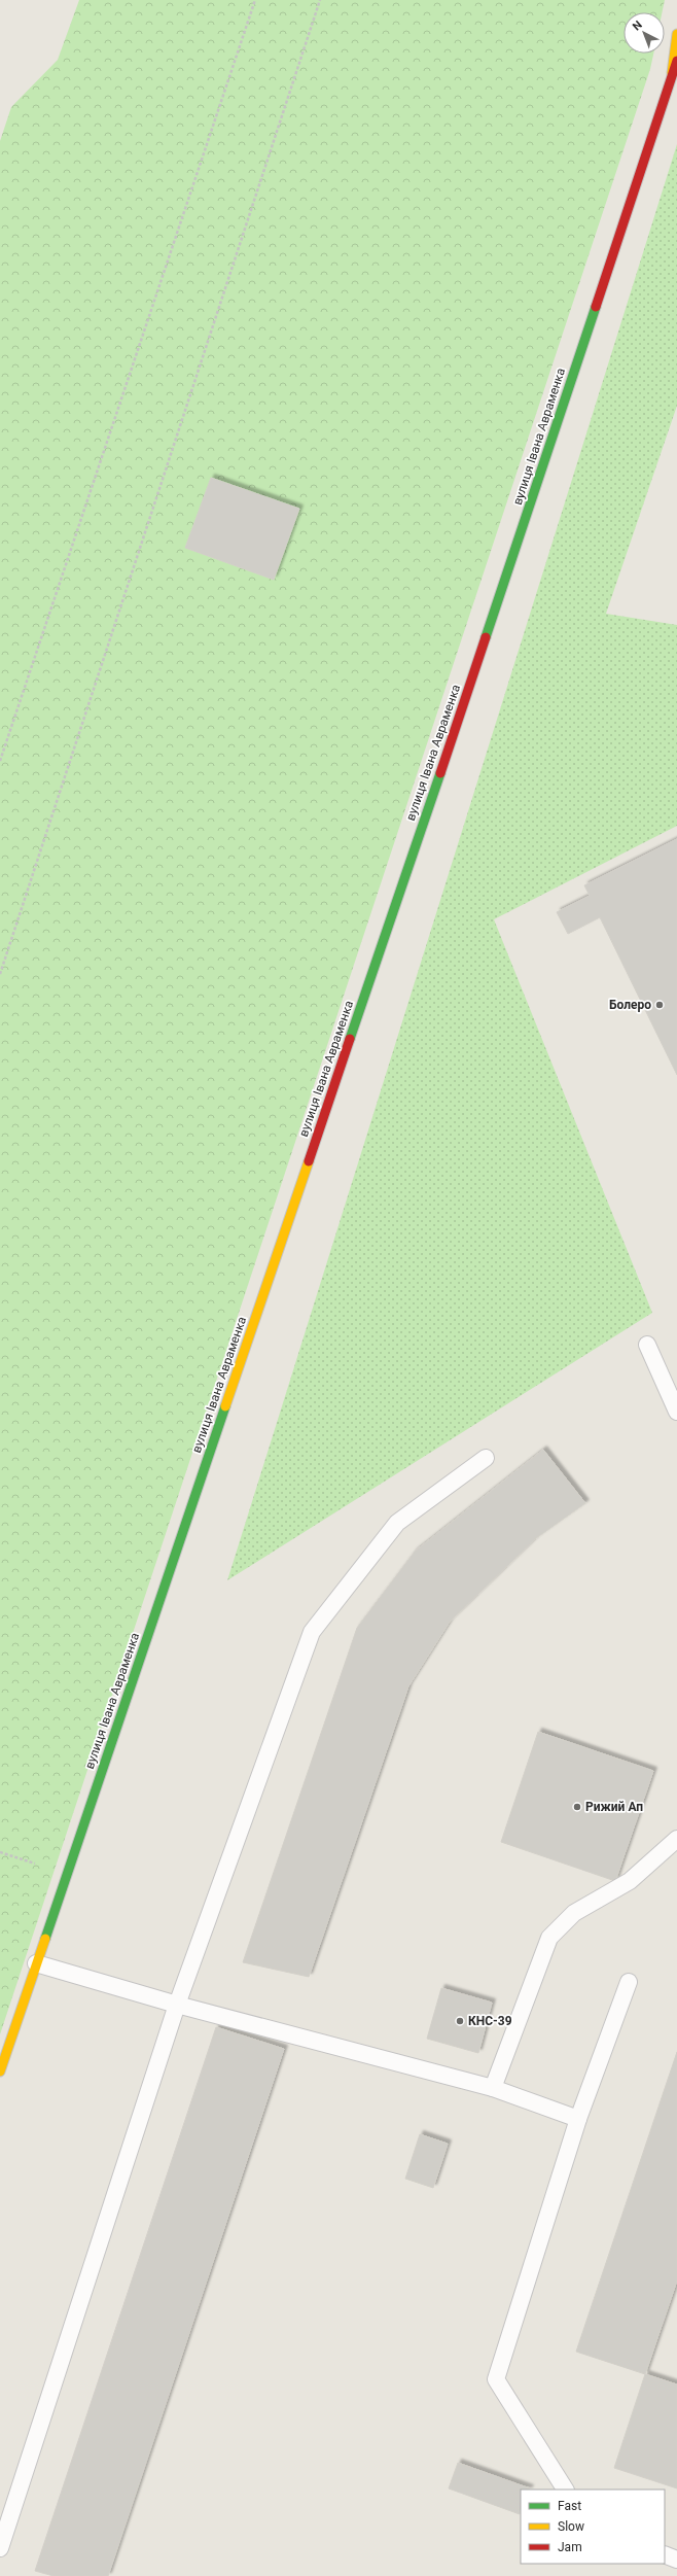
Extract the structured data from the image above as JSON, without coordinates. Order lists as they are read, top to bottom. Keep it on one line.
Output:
{"streets":{"street":["вулиця Івана Авраменка"]},"places":["Болеро","Рижий Ап","КНС-39"],"legend":["Fast","Slow","Jam"],"north":"top left"}
